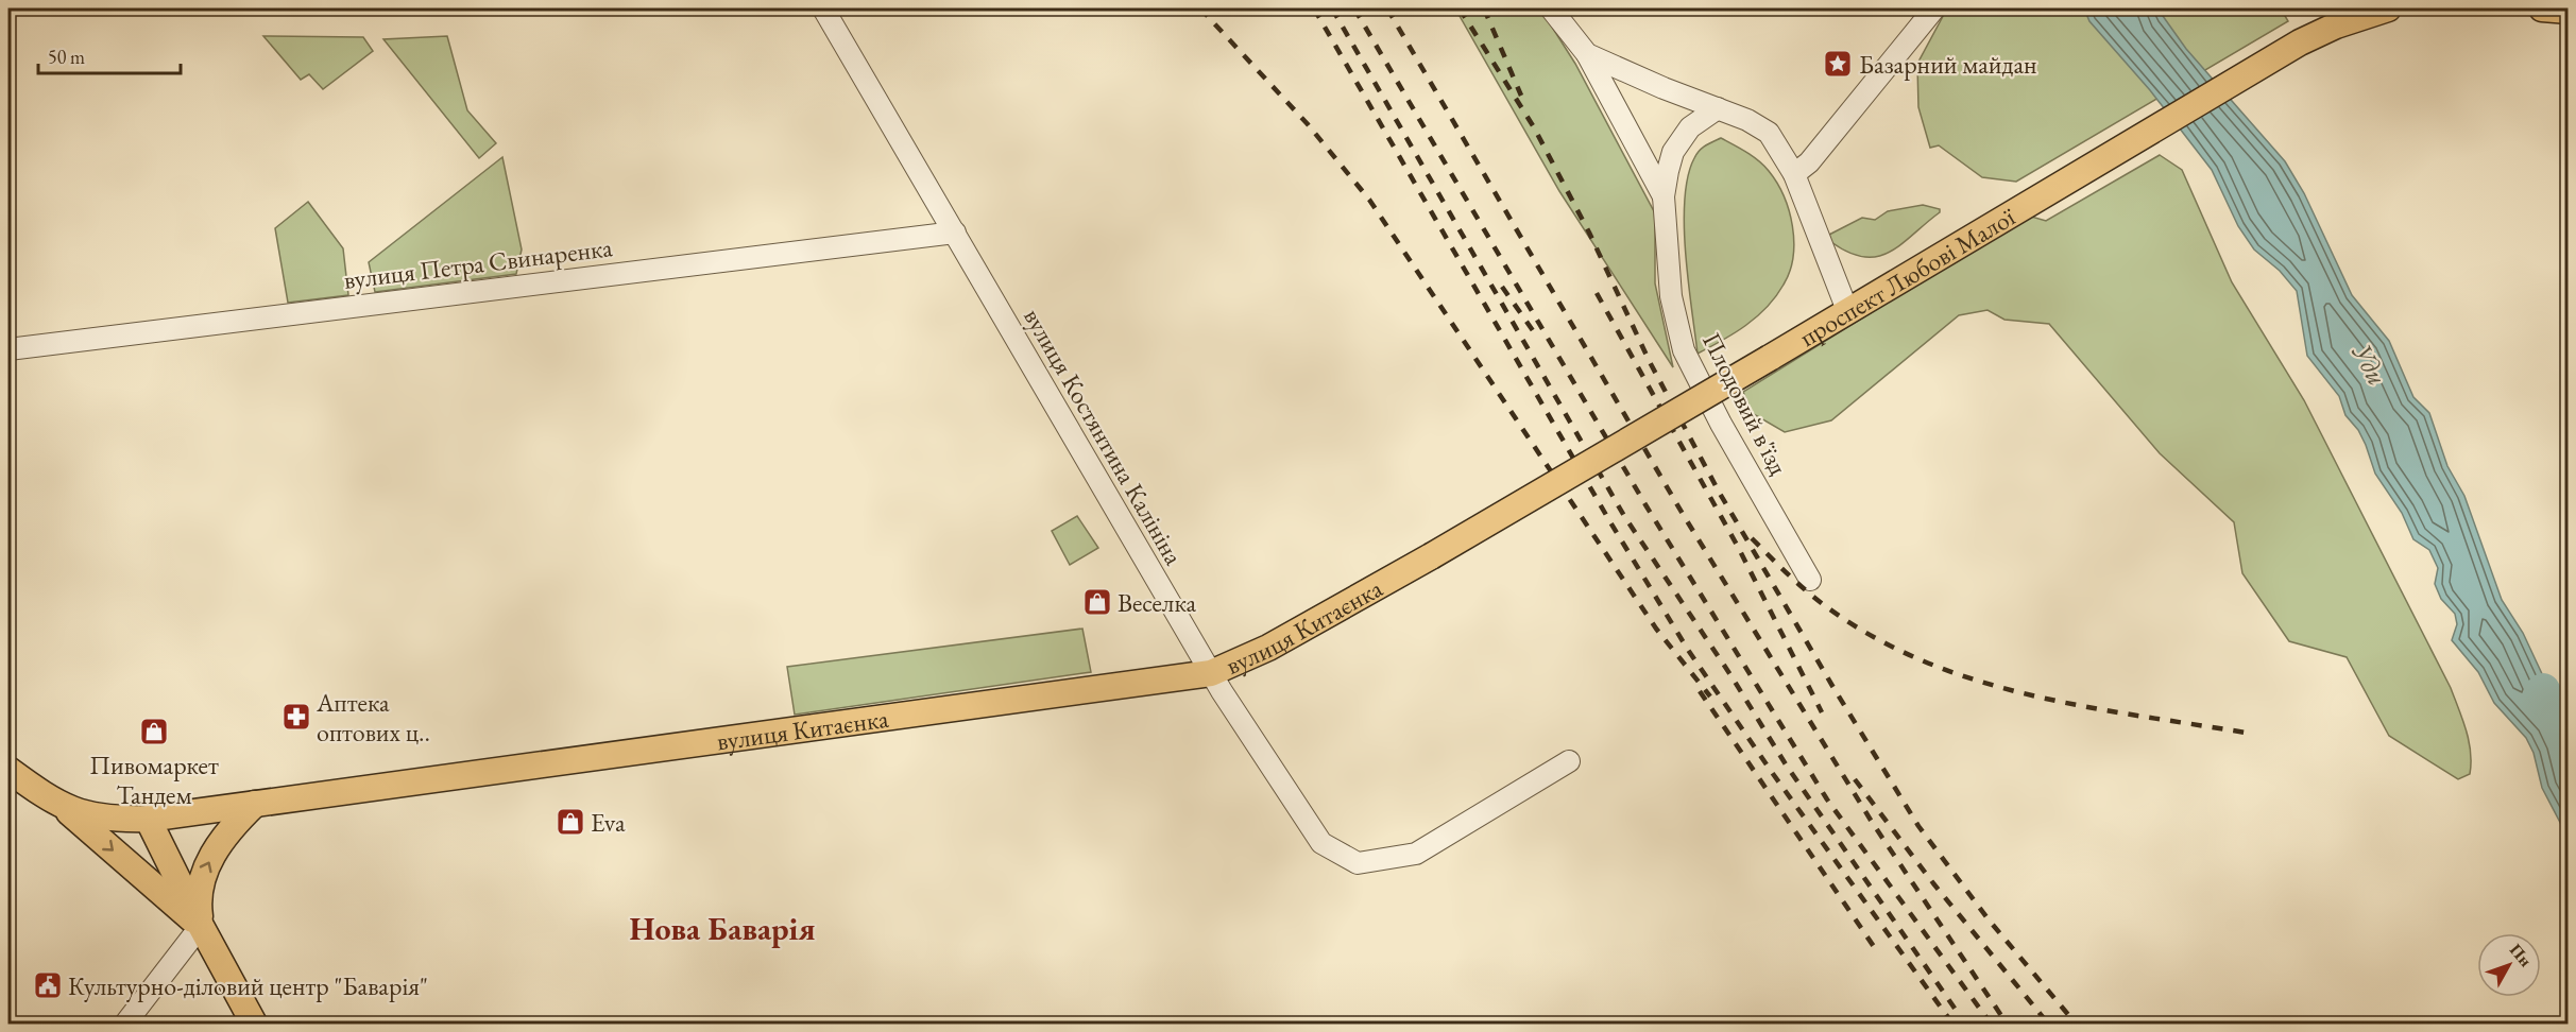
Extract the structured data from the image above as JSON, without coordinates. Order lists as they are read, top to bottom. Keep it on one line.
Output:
{"streets":{"main road":["проспект Любові Малої","вулиця Китаєнка"],"street":["вулиця Петра Свинаренка","Плодовий в'їзд","вулиця Костянтина Калініна"]},"crossings":[["вулиця Петра Свинаренка","вулиця Костянтина Калініна"],["проспект Любові Малої","вулиця Китаєнка"],["вулиця Костянтина Калініна","вулиця Китаєнка"]],"districts":["Нова Баварія"],"water":["Уди"],"places":{"place":["Базарний майдан"],"shop":["Веселка","Пивомаркет Тандем","Eva"],"pharmacy":["Аптека оптових ц‥"],"public building":["Культурно-діловий центр \"Баварія\""]},"scale_bar":"50 m","north":"top right"}
